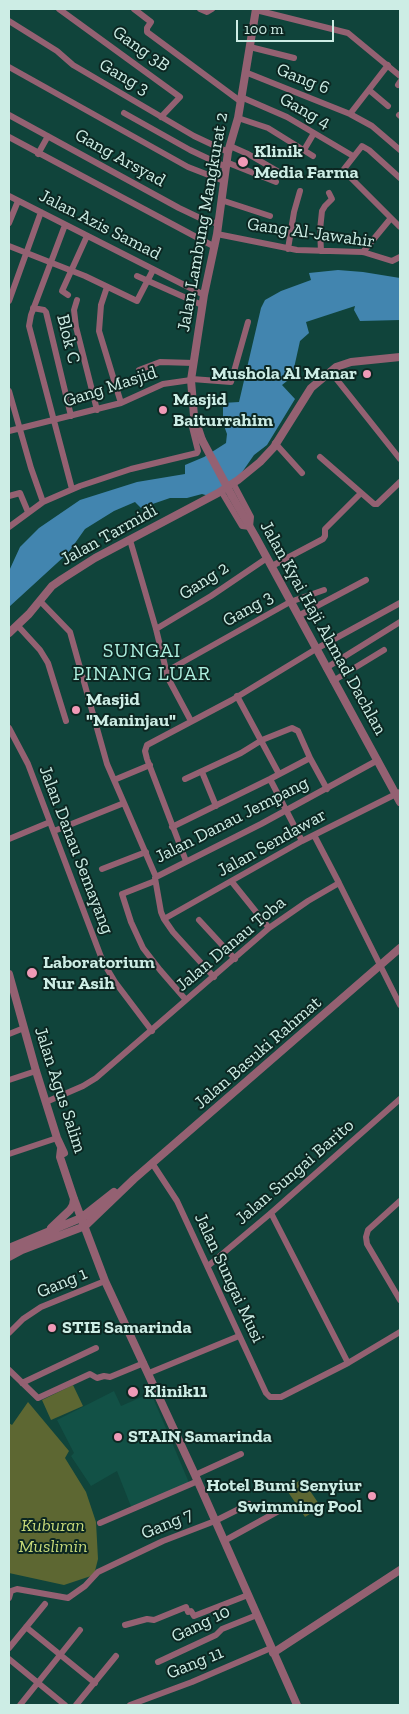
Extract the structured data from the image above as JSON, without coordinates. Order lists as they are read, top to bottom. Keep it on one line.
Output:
{"streets":{"street":["Gang 3B","Gang 3","Gang 6","Gang 4","Gang Arsyad","Jalan Lambung Mangkurat 2","Jalan Azis Samad","Gang Al-Jawahir","Blok C","Gang Masjid","Jalan Tarmidi","Gang 2","Jalan Kyai Haji Ahmad Dachlan","Jalan Danau Jempang","Jalan Sendawar","Jalan Danau Semayang","Jalan Danau Toba","Jalan Basuki Rahmat","Jalan Agus Salim","Jalan Sungai Barito","Jalan Sungai Musi","Gang 1","Gang 7","Gang 10","Gang 11"]},"crossings":[["Gang 3B","Gang 3"],["Gang 3","Jalan Lambung Mangkurat 2"],["Gang 3","Jalan Kyai Haji Ahmad Dachlan"],["Gang 6","Jalan Lambung Mangkurat 2"],["Gang 4","Jalan Lambung Mangkurat 2"],["Gang Arsyad","Jalan Lambung Mangkurat 2"],["Jalan Lambung Mangkurat 2","Jalan Azis Samad"],["Jalan Lambung Mangkurat 2","Gang Al-Jawahir"],["Jalan Lambung Mangkurat 2","Gang Masjid"],["Jalan Lambung Mangkurat 2","Jalan Kyai Haji Ahmad Dachlan"],["Blok C","Gang Masjid"],["Jalan Tarmidi","Jalan Danau Jempang"],["Gang 2","Jalan Kyai Haji Ahmad Dachlan"],["Jalan Kyai Haji Ahmad Dachlan","Jalan Danau Jempang"],["Jalan Kyai Haji Ahmad Dachlan","Jalan Sendawar"],["Jalan Danau Semayang","Jalan Danau Toba"],["Jalan Danau Toba","Jalan Agus Salim"],["Jalan Basuki Rahmat","Jalan Agus Salim"],["Jalan Basuki Rahmat","Jalan Sungai Musi"],["Jalan Agus Salim","Gang 1"],["Jalan Agus Salim","Gang 7"],["Jalan Agus Salim","Gang 10"],["Jalan Agus Salim","Gang 11"],["Jalan Sungai Barito","Jalan Sungai Musi"]],"districts":["SUNGAI PINANG LUAR"],"parks":["Kuburan Muslimin"],"places":["Klinik Media Farma","Mushola Al Manar","Masjid Baiturrahim","Masjid \"Maninjau\"","Laboratorium Nur Asih","STIE Samarinda","Klinik11","STAIN Samarinda","Hotel Bumi Senyiur Swimming Pool"],"scale_bar":"100 m"}
